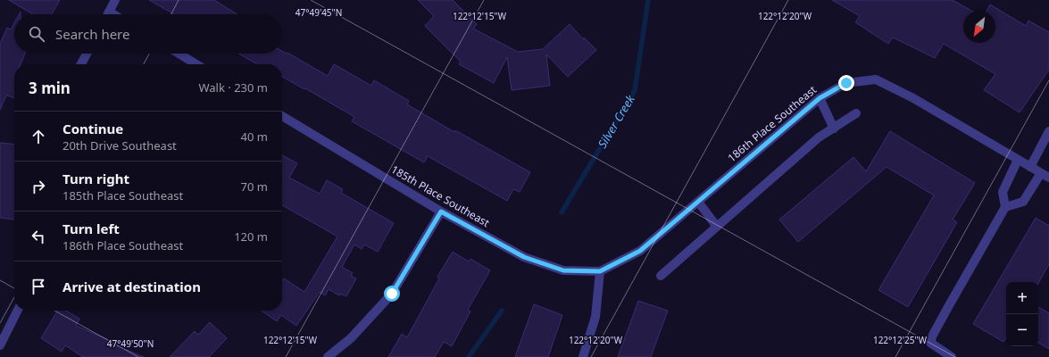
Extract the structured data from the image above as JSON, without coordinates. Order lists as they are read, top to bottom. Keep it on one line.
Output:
{"streets":{"street":["186th Place Southeast","185th Place Southeast"]},"crossings":[["186th Place Southeast","185th Place Southeast"]],"water":["Silver Creek"],"north":"bottom left","page":{"search":"Search here","heading":["3 min","Walk · 230 m"],"list":[["Continue","20th Drive Southeast","40 m"],["Turn right","185th Place Southeast","70 m"],["Turn left","186th Place Southeast","120 m"],"Arrive at destination"],"map_buttons":["+","−"]},"coordinates":["47°49'45\"N","122°12'15\"W","122°12'20\"W","122°12'25\"W","47°49'50\"N"]}
